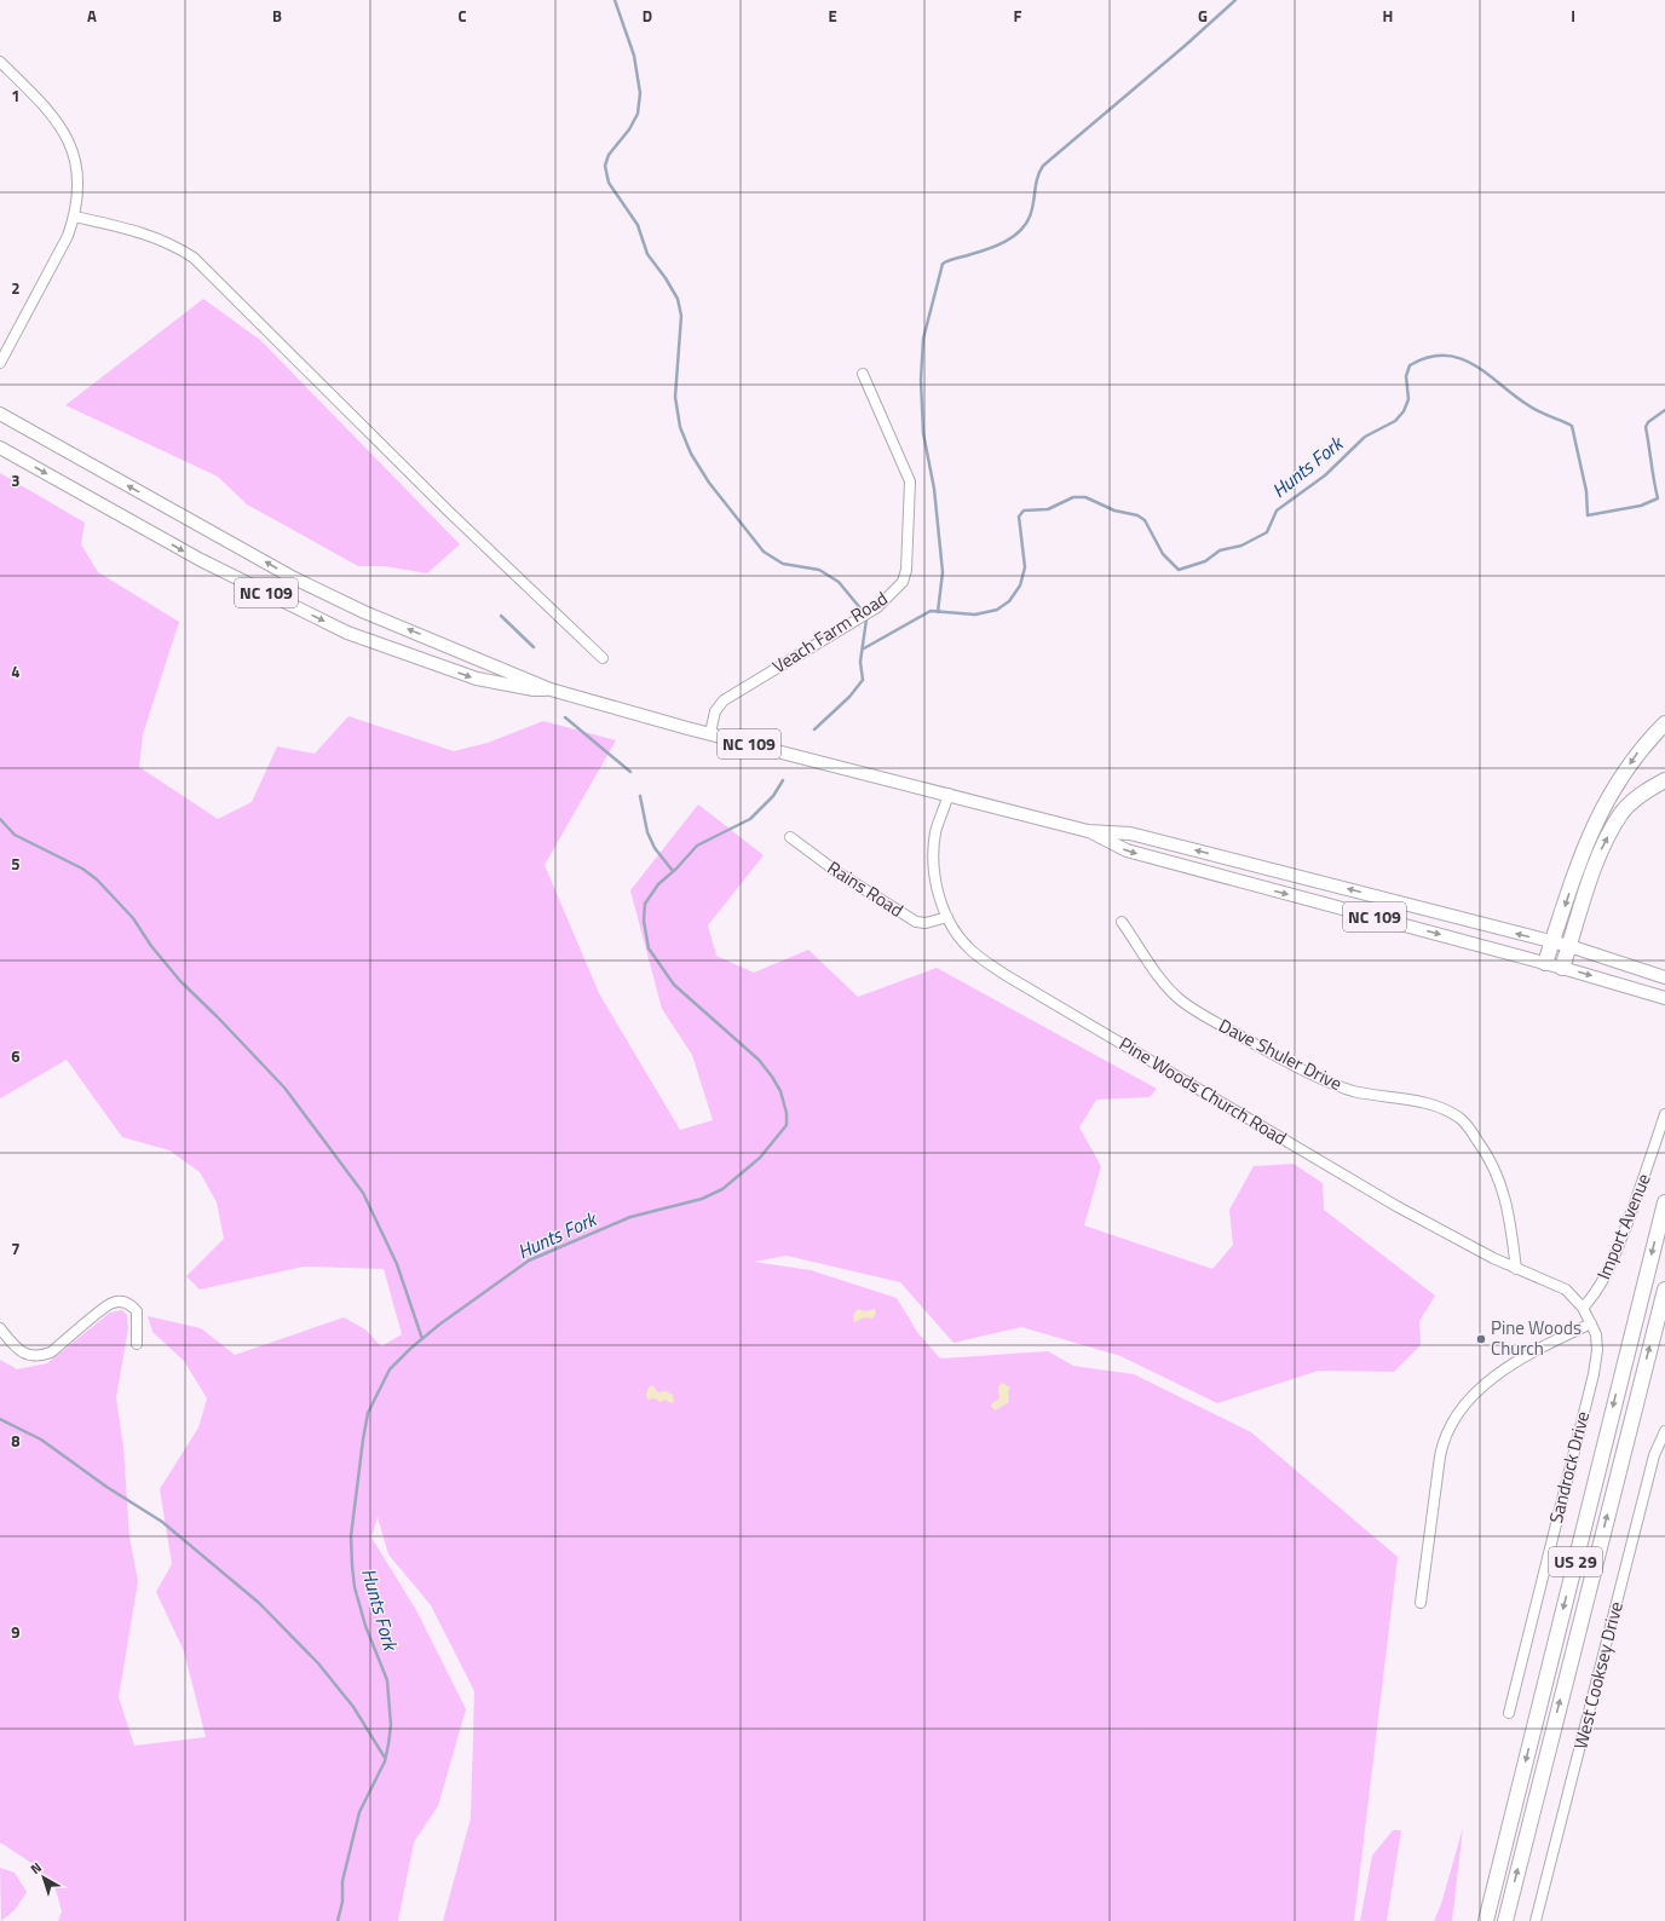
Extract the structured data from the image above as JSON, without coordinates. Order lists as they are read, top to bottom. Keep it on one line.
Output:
{"streets":{"highway":["US 29"],"main road":["NC 109"],"street":["Veach Farm Road","Rains Road","Dave Shuler Drive","Pine Woods Church Road","Import Avenue","Sandrock Drive","West Cooksey Drive"]},"crossings":[["NC 109","Veach Farm Road"],["NC 109","Pine Woods Church Road"],["Rains Road","Pine Woods Church Road"],["Dave Shuler Drive","Pine Woods Church Road"],["Pine Woods Church Road","Import Avenue"],["Pine Woods Church Road","Sandrock Drive"],["Import Avenue","Sandrock Drive"]],"water":["Hunts Fork"],"places":["Pine Woods Church"],"north":"top left","grid":{"columns":["A","B","C","D","E","F","G","H","I"],"rows":["1","2","3","4","5","6","7","8","9"]}}
